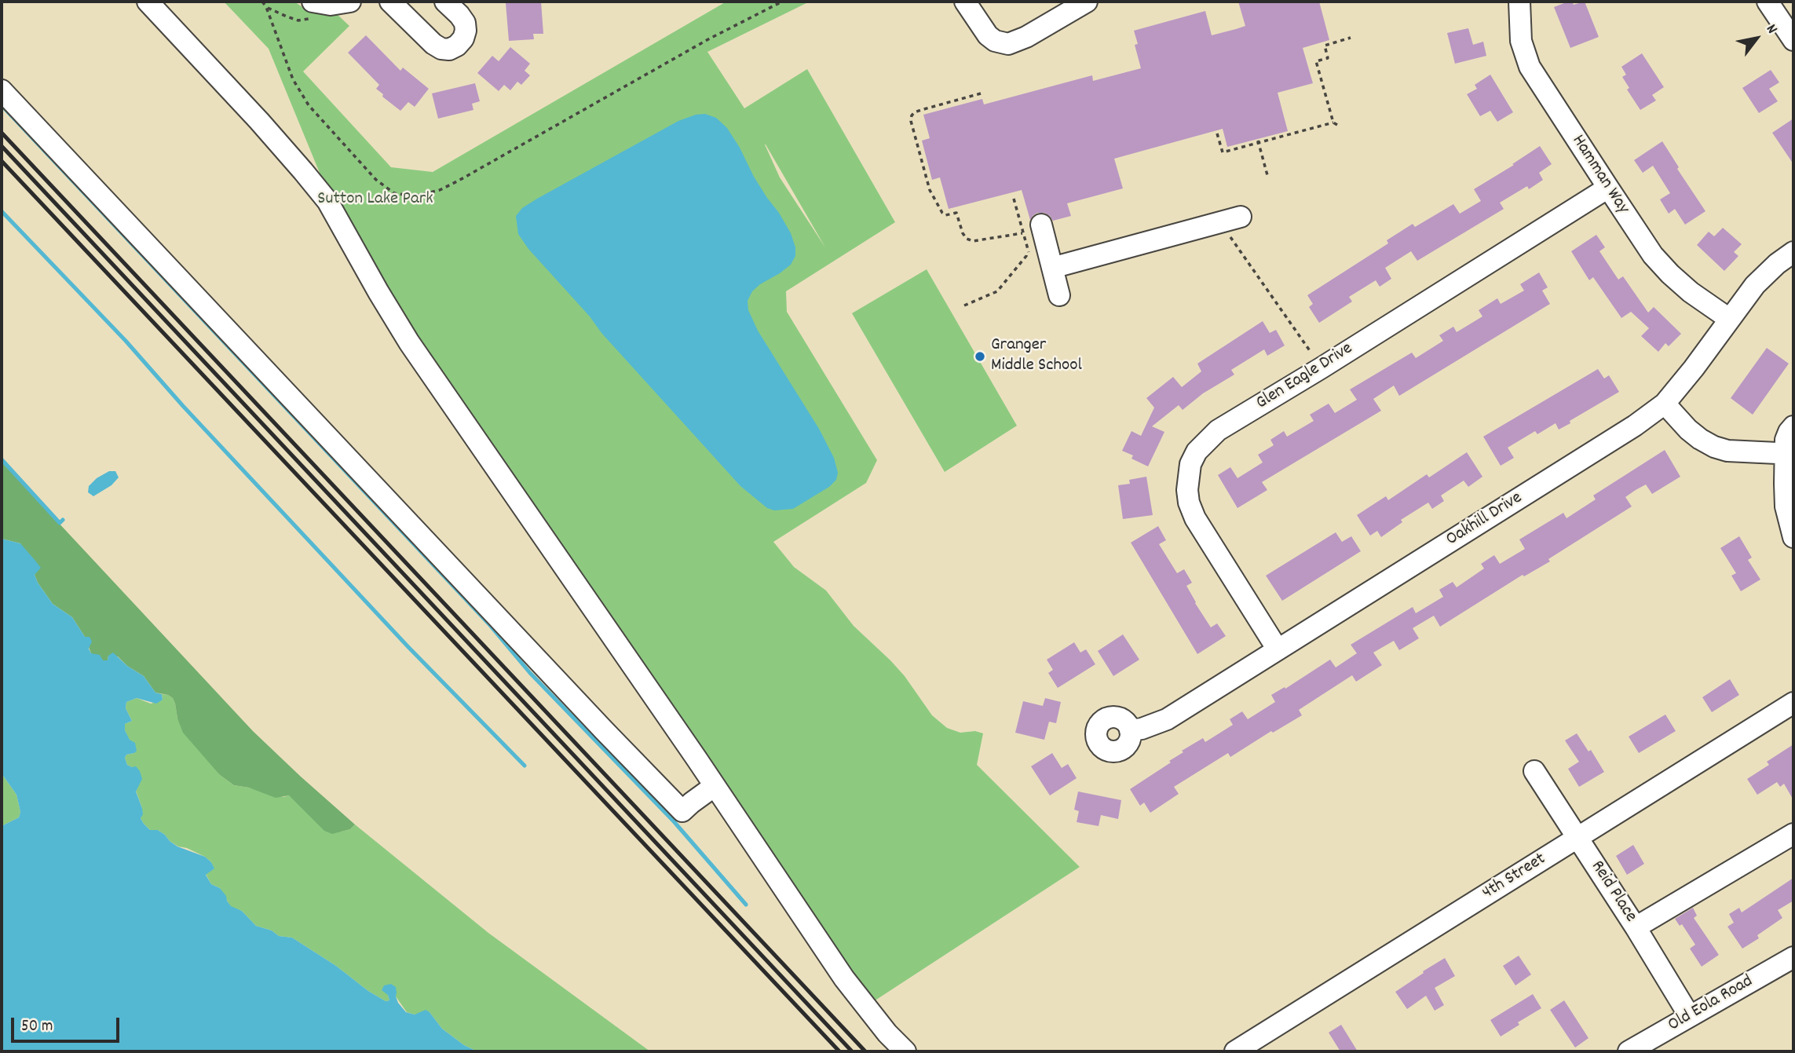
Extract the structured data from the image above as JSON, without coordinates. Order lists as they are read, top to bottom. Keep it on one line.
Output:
{"streets":{"street":["Hamman Way","Glen Eagle Drive","Oakhill Drive","4th Street","Reid Place","Old Eola Road"]},"crossings":[["Hamman Way","Glen Eagle Drive"],["Hamman Way","Oakhill Drive"],["Glen Eagle Drive","Oakhill Drive"],["4th Street","Reid Place"],["Reid Place","Old Eola Road"]],"parks":["Sutton Lake Park"],"places":["Granger Middle School"],"scale_bar":"50 m","north":"top right"}
